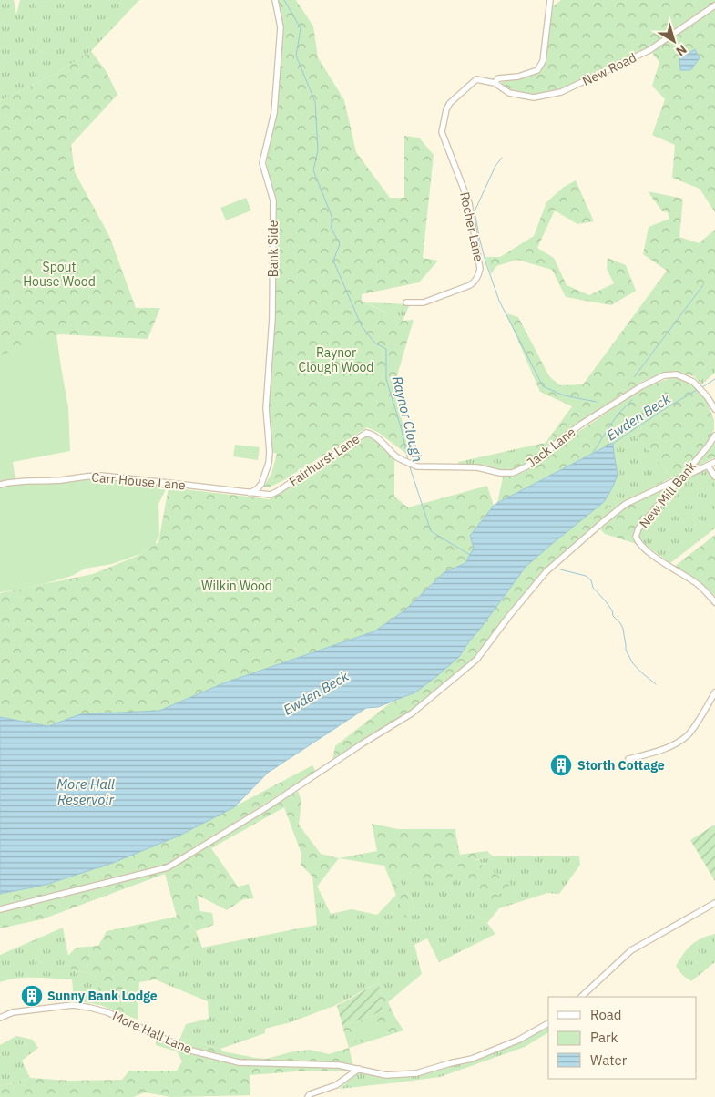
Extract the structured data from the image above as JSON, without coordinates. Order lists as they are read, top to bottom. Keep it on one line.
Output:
{"streets":{"street":["New Road","Rocher Lane","Bank Side","Jack Lane","Fairhurst Lane","Carr House Lane","New Mill Bank","More Hall Lane"]},"crossings":[["New Road","Rocher Lane"],["Bank Side","Fairhurst Lane"],["Bank Side","Carr House Lane"],["Jack Lane","Fairhurst Lane"],["Fairhurst Lane","Carr House Lane"]],"water":["Ewden Beck","Raynor Clough","More Hall Reservoir"],"parks":["Spout House Wood","Raynor Clough Wood","Wilkin Wood"],"places":{"building":["Storth Cottage","Sunny Bank Lodge"]},"legend":["Road","Park","Water"],"north":"bottom right"}
